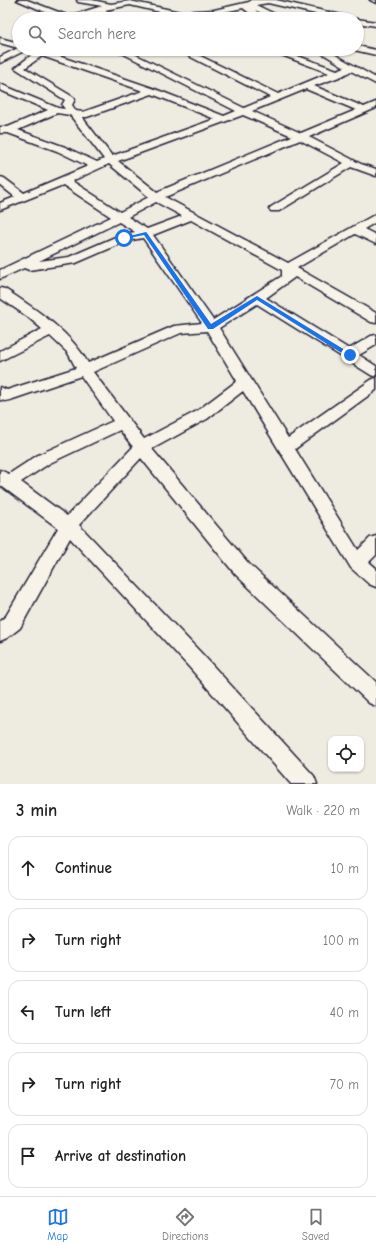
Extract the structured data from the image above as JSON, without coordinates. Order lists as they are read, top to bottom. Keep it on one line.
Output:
{"page":{"search":"Search here","heading":["3 min","Walk · 220 m"],"list":[["Continue","10 m"],["Turn right","100 m"],["Turn left","40 m"],["Turn right","70 m"],"Arrive at destination"],"nav":["Map","Directions","Saved"]}}
